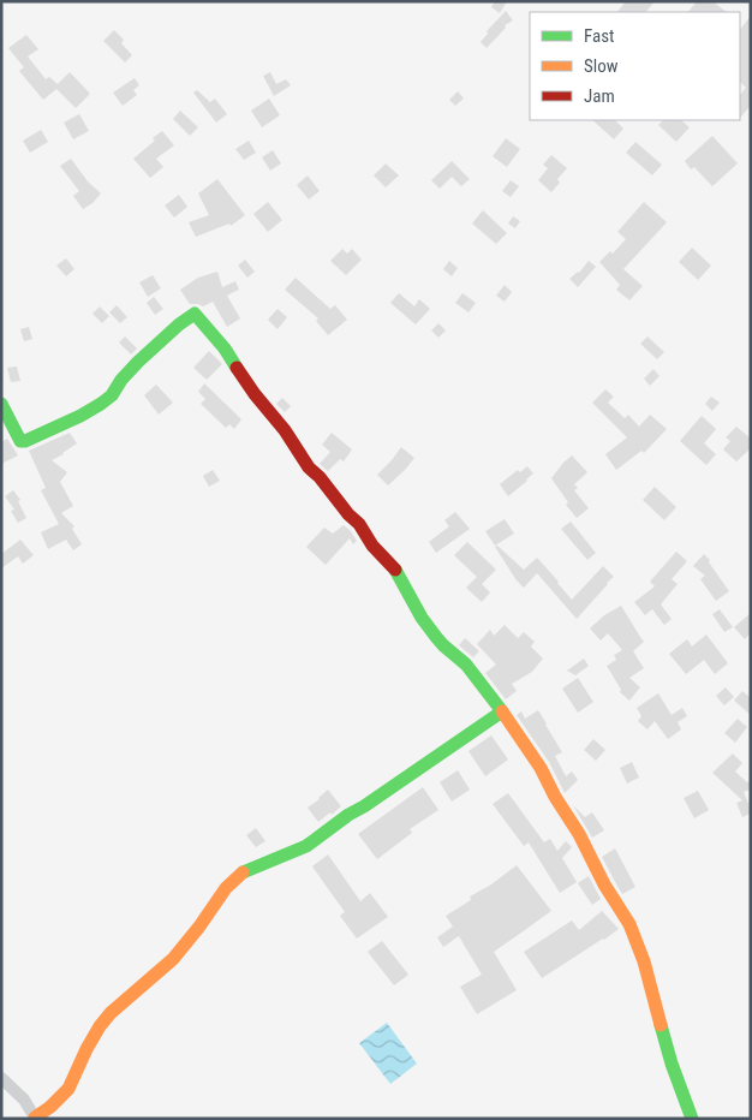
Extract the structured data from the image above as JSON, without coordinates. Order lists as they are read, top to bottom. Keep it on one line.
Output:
{"legend":["Fast","Slow","Jam"]}
